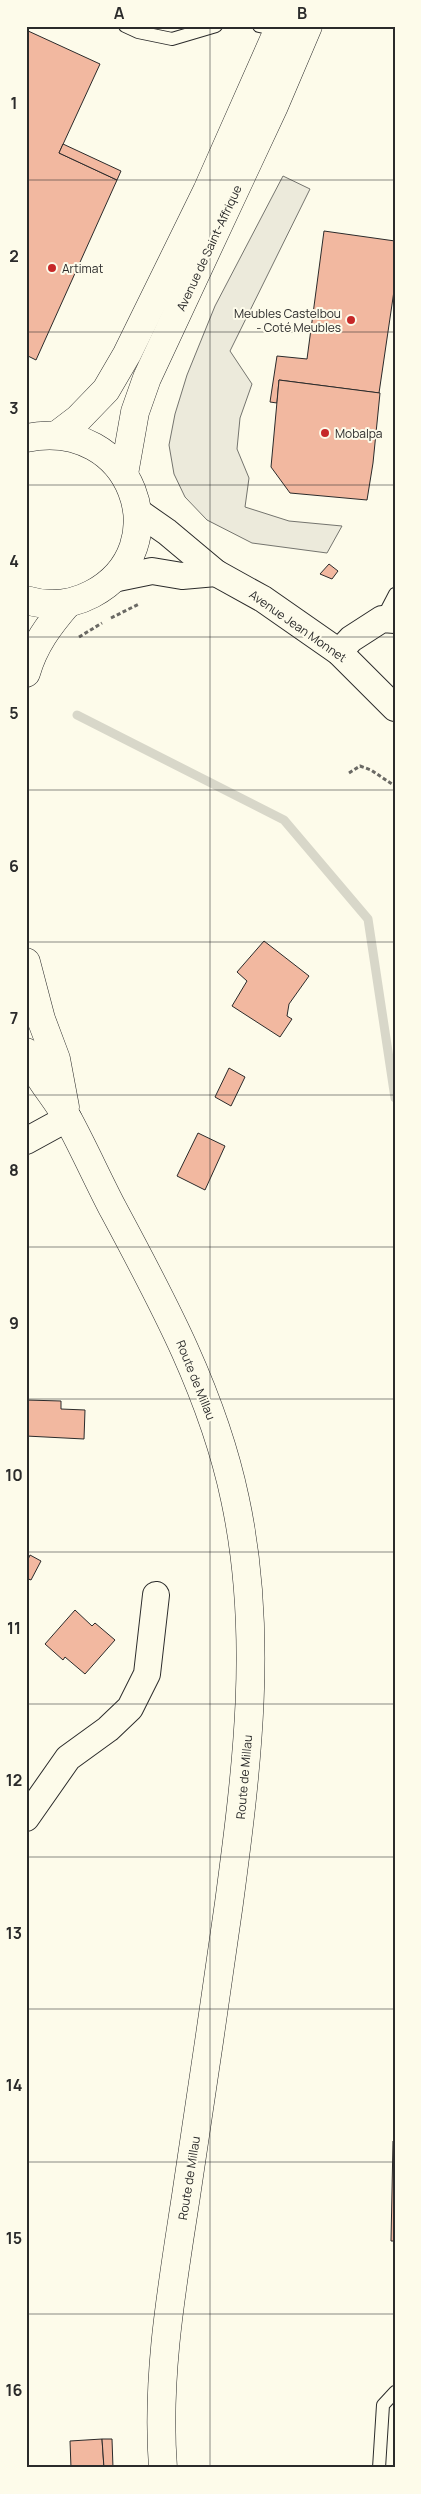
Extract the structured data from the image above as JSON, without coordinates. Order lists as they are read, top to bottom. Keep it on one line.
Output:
{"streets":{"main road":["Avenue de Saint-Affrique","Route de Millau"],"street":["Avenue Jean Monnet"]},"places":["Artimat","Meubles Castelbou - Coté Meubles","Mobalpa"],"grid":{"columns":["A","B"],"rows":["1","2","3","4","5","6","7","8","9","10","11","12","13","14","15","16"]}}
